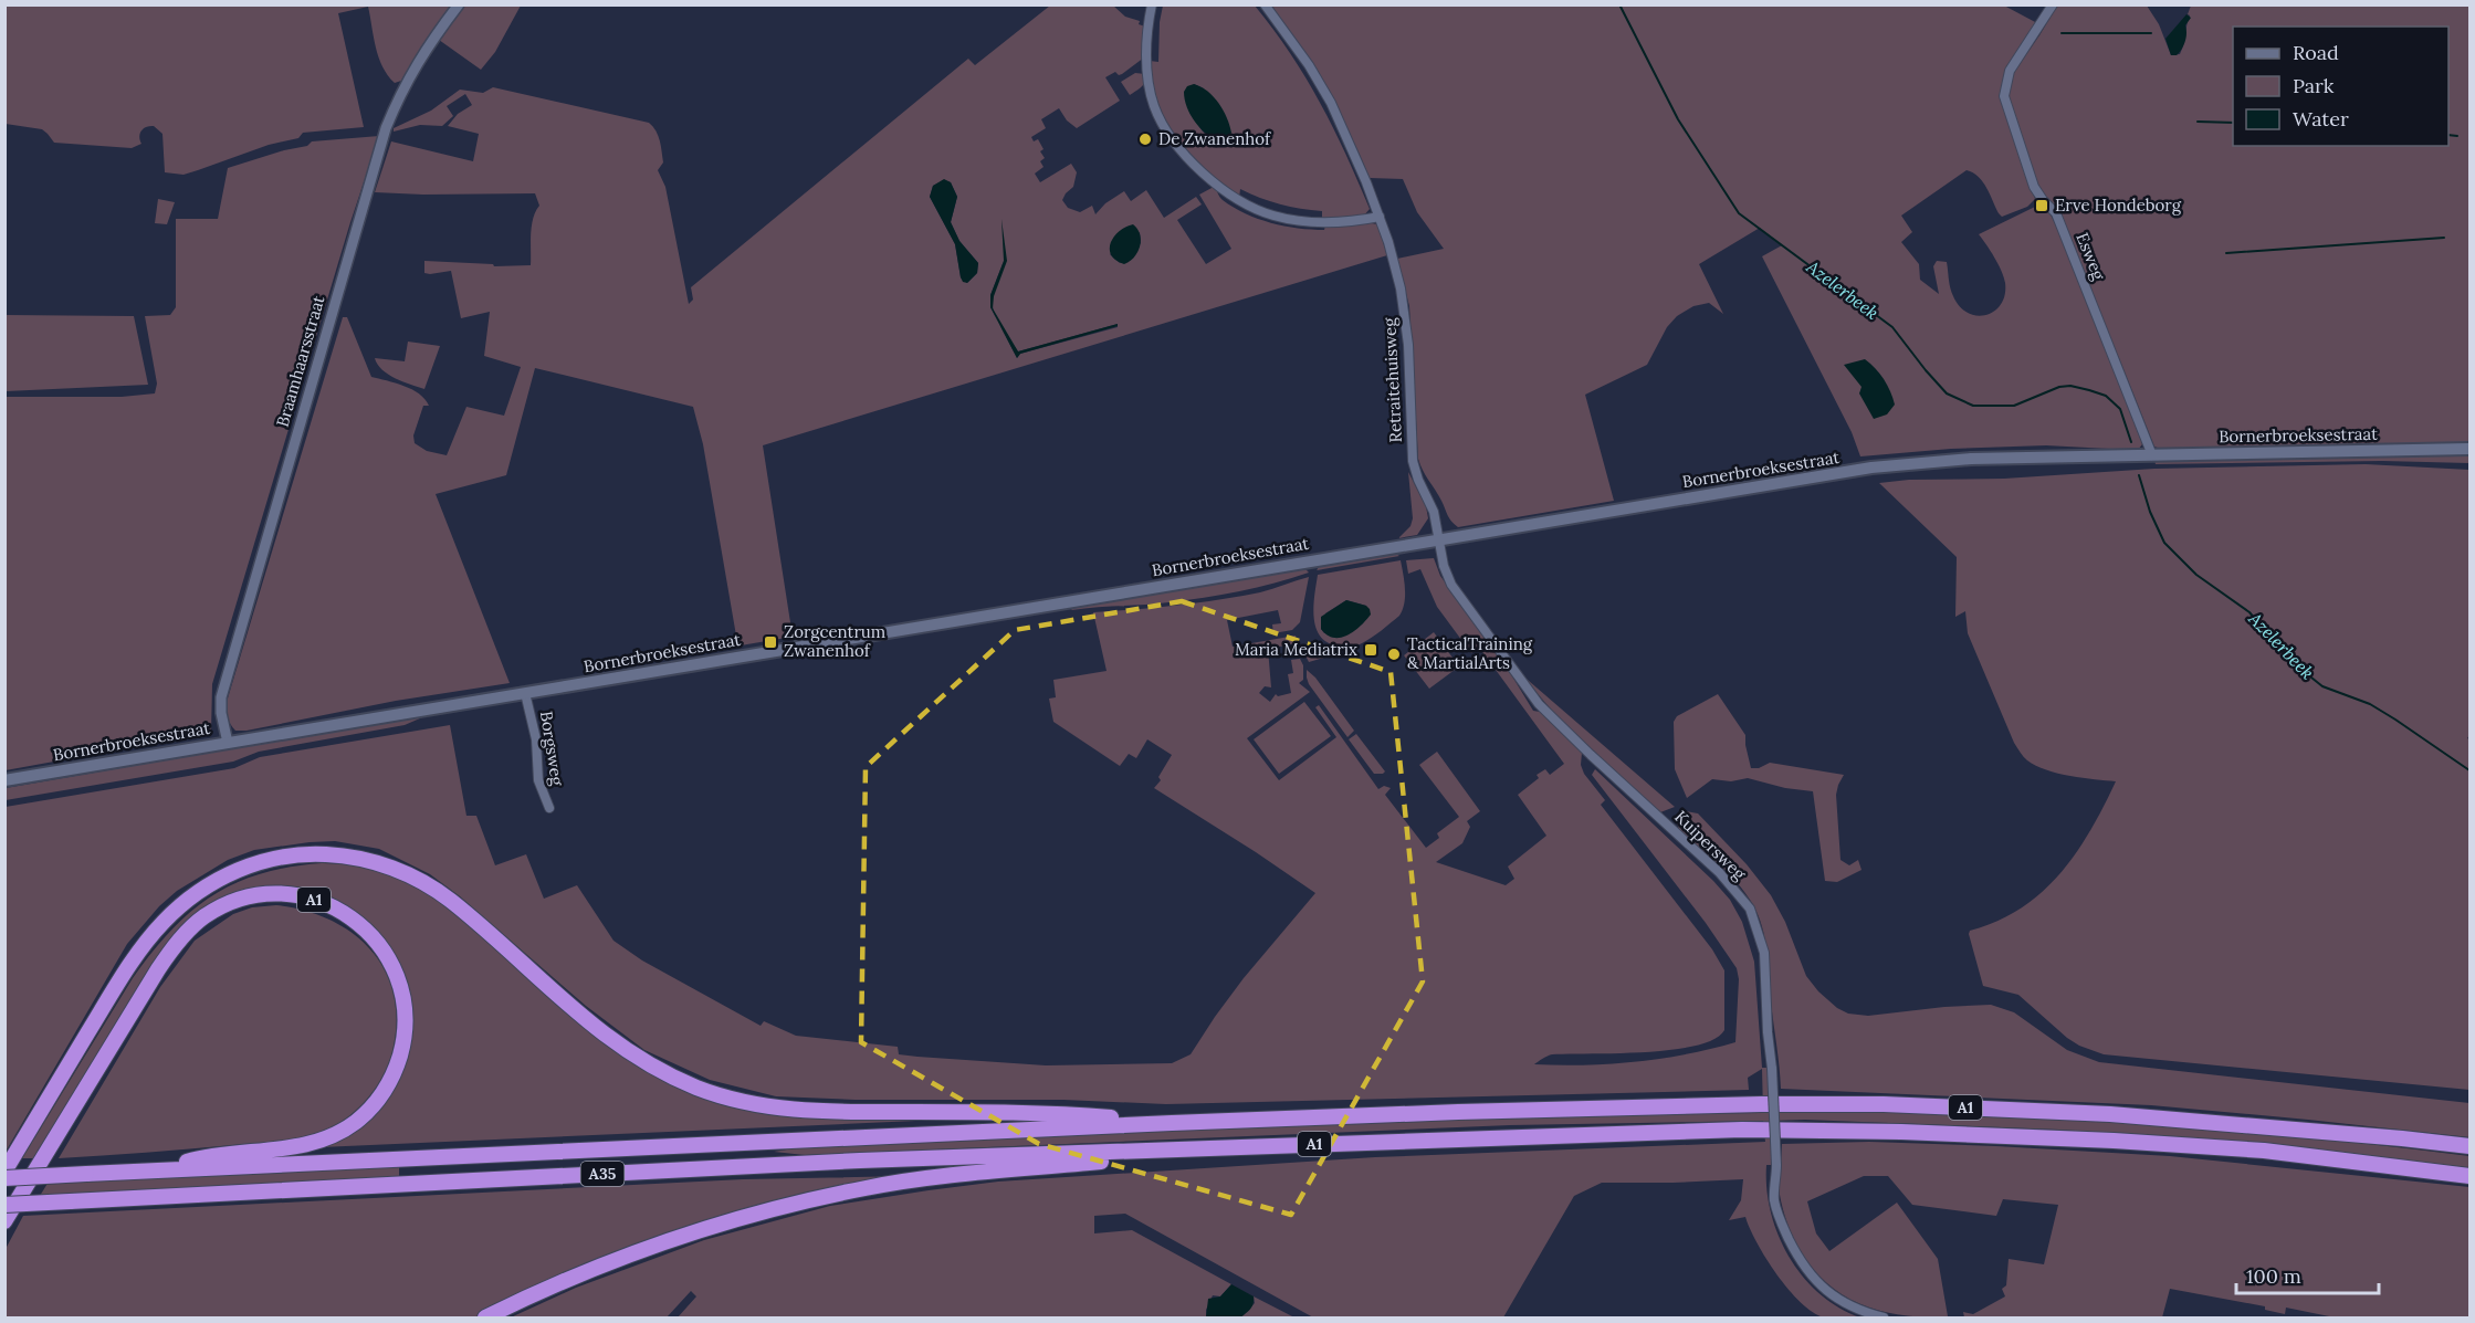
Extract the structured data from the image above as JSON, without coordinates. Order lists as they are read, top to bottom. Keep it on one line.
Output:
{"streets":{"highway":["A1","A35"],"main road":["Bornerbroeksestraat"],"street":["Esweg","Braamhaarsstraat","Retraitehuisweg","Borgsweg","Kuipersweg"]},"crossings":[["Esweg","Bornerbroeksestraat"],["Braamhaarsstraat","Bornerbroeksestraat"],["Retraitehuisweg","Bornerbroeksestraat"],["Retraitehuisweg","Kuipersweg"],["Bornerbroeksestraat","Borgsweg"],["Bornerbroeksestraat","Kuipersweg"],["A1","A35"]],"water":["Azelerbeek"],"places":{"other":["De Zwanenhof","TacticalTraining & MartialArts"],"transit":["Erve Hondeborg","Zorgcentrum Zwanenhof","Maria Mediatrix"]},"legend":["Road","Park","Water"],"scale_bar":"100 m"}
